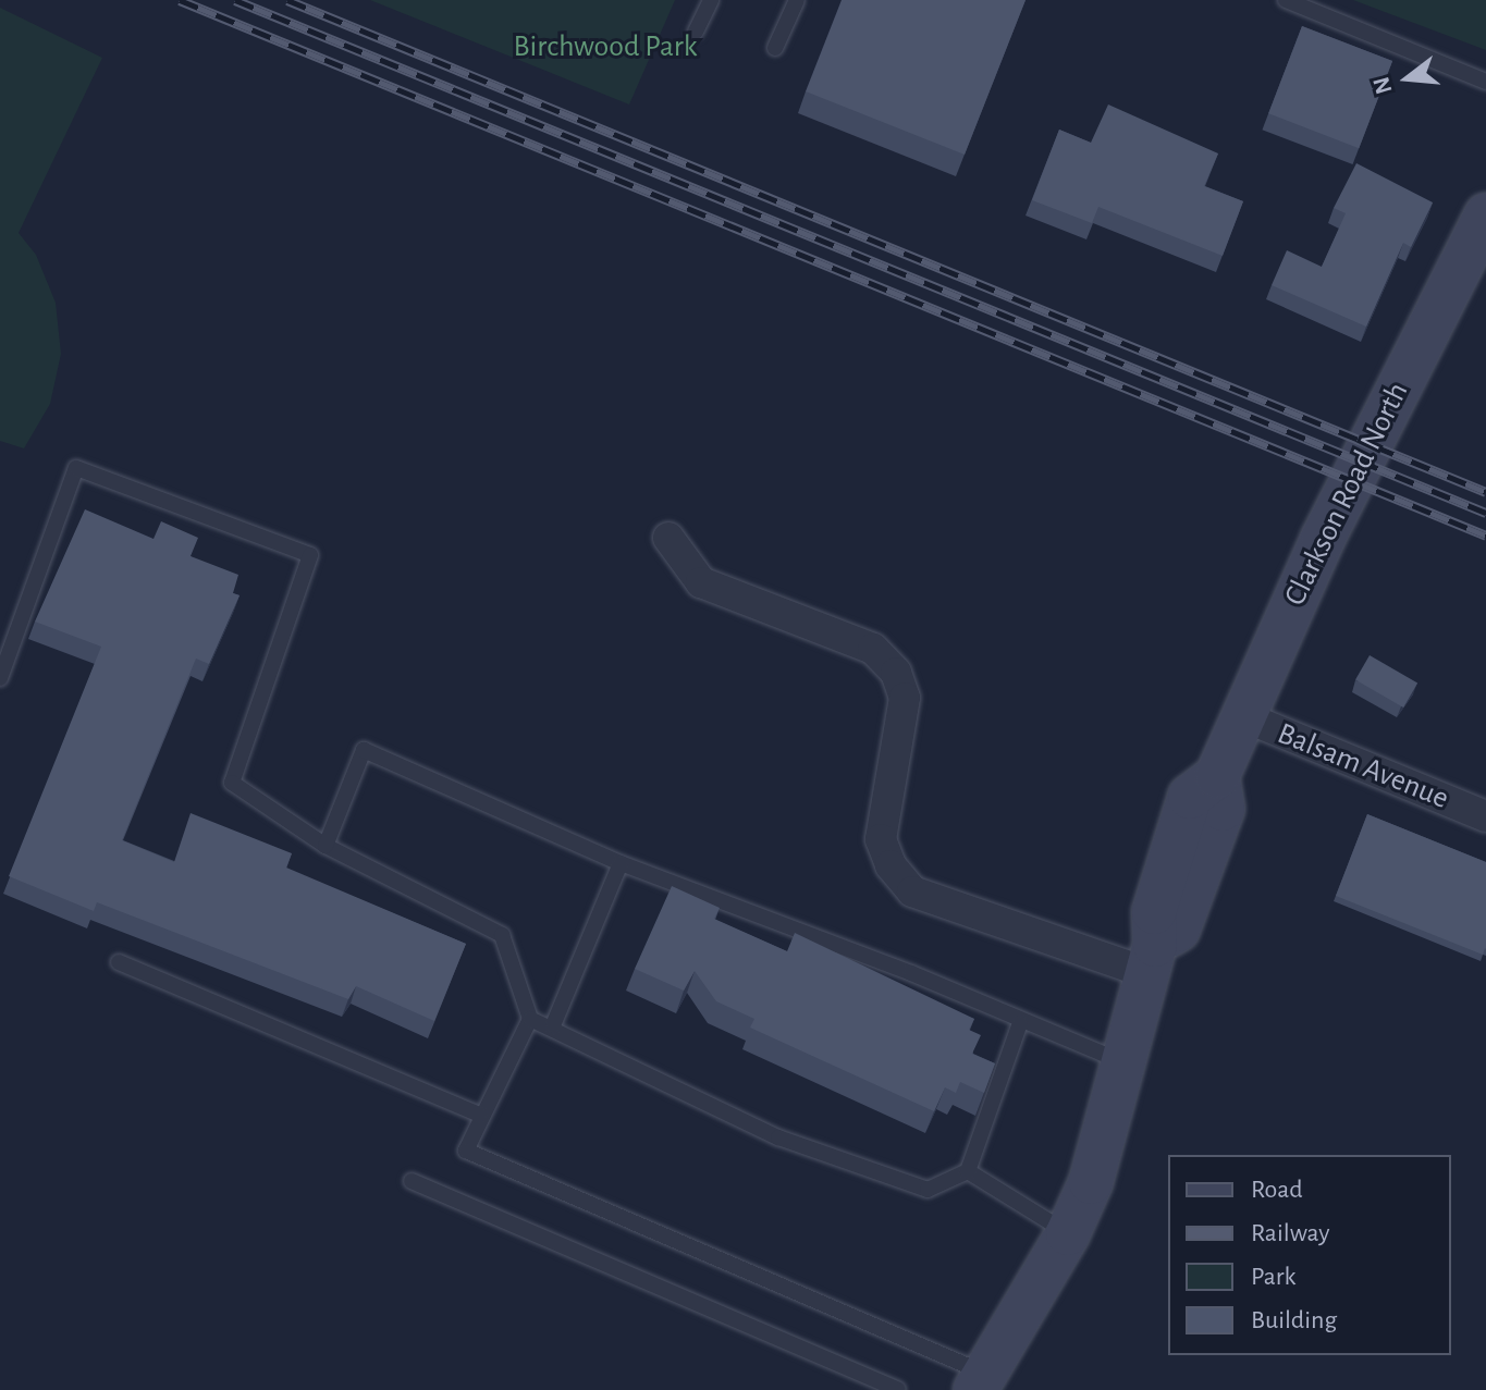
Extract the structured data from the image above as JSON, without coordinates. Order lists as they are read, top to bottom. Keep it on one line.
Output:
{"streets":{"street":["Clarkson Road North","Balsam Avenue"]},"crossings":[["Clarkson Road North","Balsam Avenue"]],"parks":["Birchwood Park"],"legend":["Road","Railway","Park","Building"],"north":"left"}
